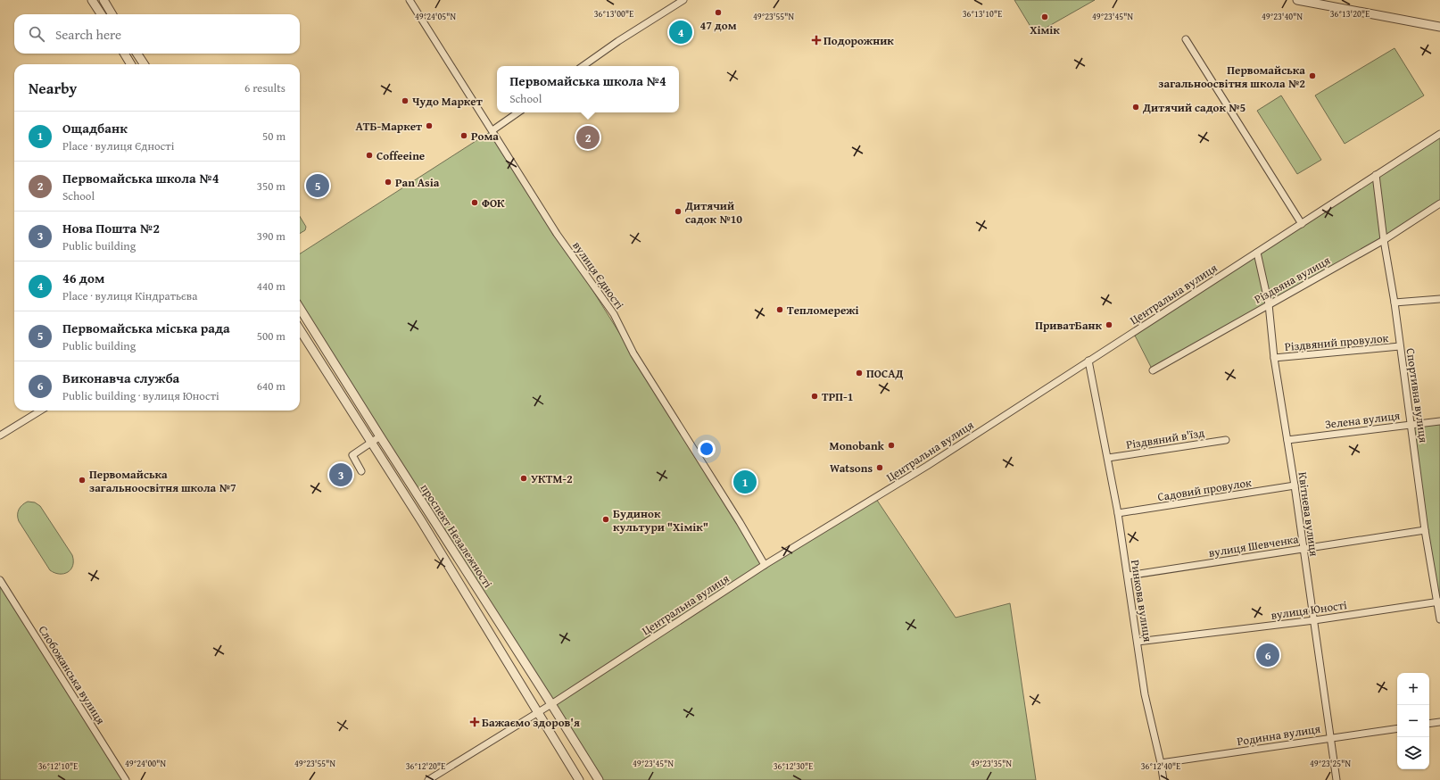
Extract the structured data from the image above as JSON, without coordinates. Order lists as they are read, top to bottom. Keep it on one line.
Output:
{"streets":{"street":["вулиця Єдності","Різдвяна вулиця","Центральна вулиця","Різдвяний провулок","Спортивна вулиця","Зелена вулиця","Різдвяний в'їзд","Садовий провулок","Квітнева вулиця","проспект Незалежності","вулиця Шевченка","Ринкова вулиця","вулиця Юності","Слобожанська вулиця","Родинна вулиця"]},"crossings":[["вулиця Єдності","Центральна вулиця"],["Різдвяна вулиця","Спортивна вулиця"],["Різдвяна вулиця","Квітнева вулиця"],["Центральна вулиця","Спортивна вулиця"],["Центральна вулиця","Квітнева вулиця"],["Центральна вулиця","проспект Незалежності"],["Центральна вулиця","Ринкова вулиця"],["Різдвяний провулок","Спортивна вулиця"],["Різдвяний провулок","Квітнева вулиця"],["Спортивна вулиця","Зелена вулиця"],["Спортивна вулиця","вулиця Шевченка"],["Спортивна вулиця","вулиця Юності"],["Зелена вулиця","Квітнева вулиця"],["Різдвяний в'їзд","Ринкова вулиця"],["Садовий провулок","Квітнева вулиця"],["Садовий провулок","Ринкова вулиця"],["Квітнева вулиця","вулиця Шевченка"],["Квітнева вулиця","вулиця Юності"],["Квітнева вулиця","Родинна вулиця"],["вулиця Шевченка","Ринкова вулиця"],["Ринкова вулиця","вулиця Юності"],["Ринкова вулиця","Родинна вулиця"]],"places":{"other":["47 дом","Хімік","Первомайська загальноосвітня школа №2","Чудо Маркет","Дитячий садок №5","АТБ-Маркет","Рома","Coffeeine","Pan Asia","ФОК","Дитячий садок №10","Тепломережі","ПриватБанк","ПОСАД","ТРП-1","Monobank","Watsons","УКТМ-2","Первомайська загальноосвітня школа №7","Будинок культури \"Хімік\""],"health":["Подорожник","Бажаємо здоров'я"]},"page":{"search":"Search here","pins":["4","2","5","3","1","6"],"heading":["Nearby","6 results"],"popup":["Первомайська школа №4","School"],"list":[{"mark":"1","name":"Ощадбанк","note":"Place · вулиця Єдності","value":"50 m"},{"mark":"2","name":"Первомайська школа №4","note":"School","value":"350 m"},{"mark":"3","name":"Нова Пошта №2","note":"Public building","value":"390 m"},{"mark":"4","name":"46 дом","note":"Place · вулиця Кіндратьєва","value":"440 m"},{"mark":"5","name":"Первомайська мiська рада","note":"Public building","value":"500 m"},{"mark":"6","name":"Виконавча служба","note":"Public building · вулиця Юності","value":"640 m"}],"map_buttons":["+","−"]},"coordinates":["36°13'20\"E","36°13'10\"E","36°13'00\"E","49°24'05\"N","49°23'55\"N","49°23'45\"N","49°23'40\"N","49°24'00\"N","49°23'35\"N","49°23'25\"N","36°12'10\"E","36°12'20\"E","36°12'30\"E","36°12'40\"E"]}
